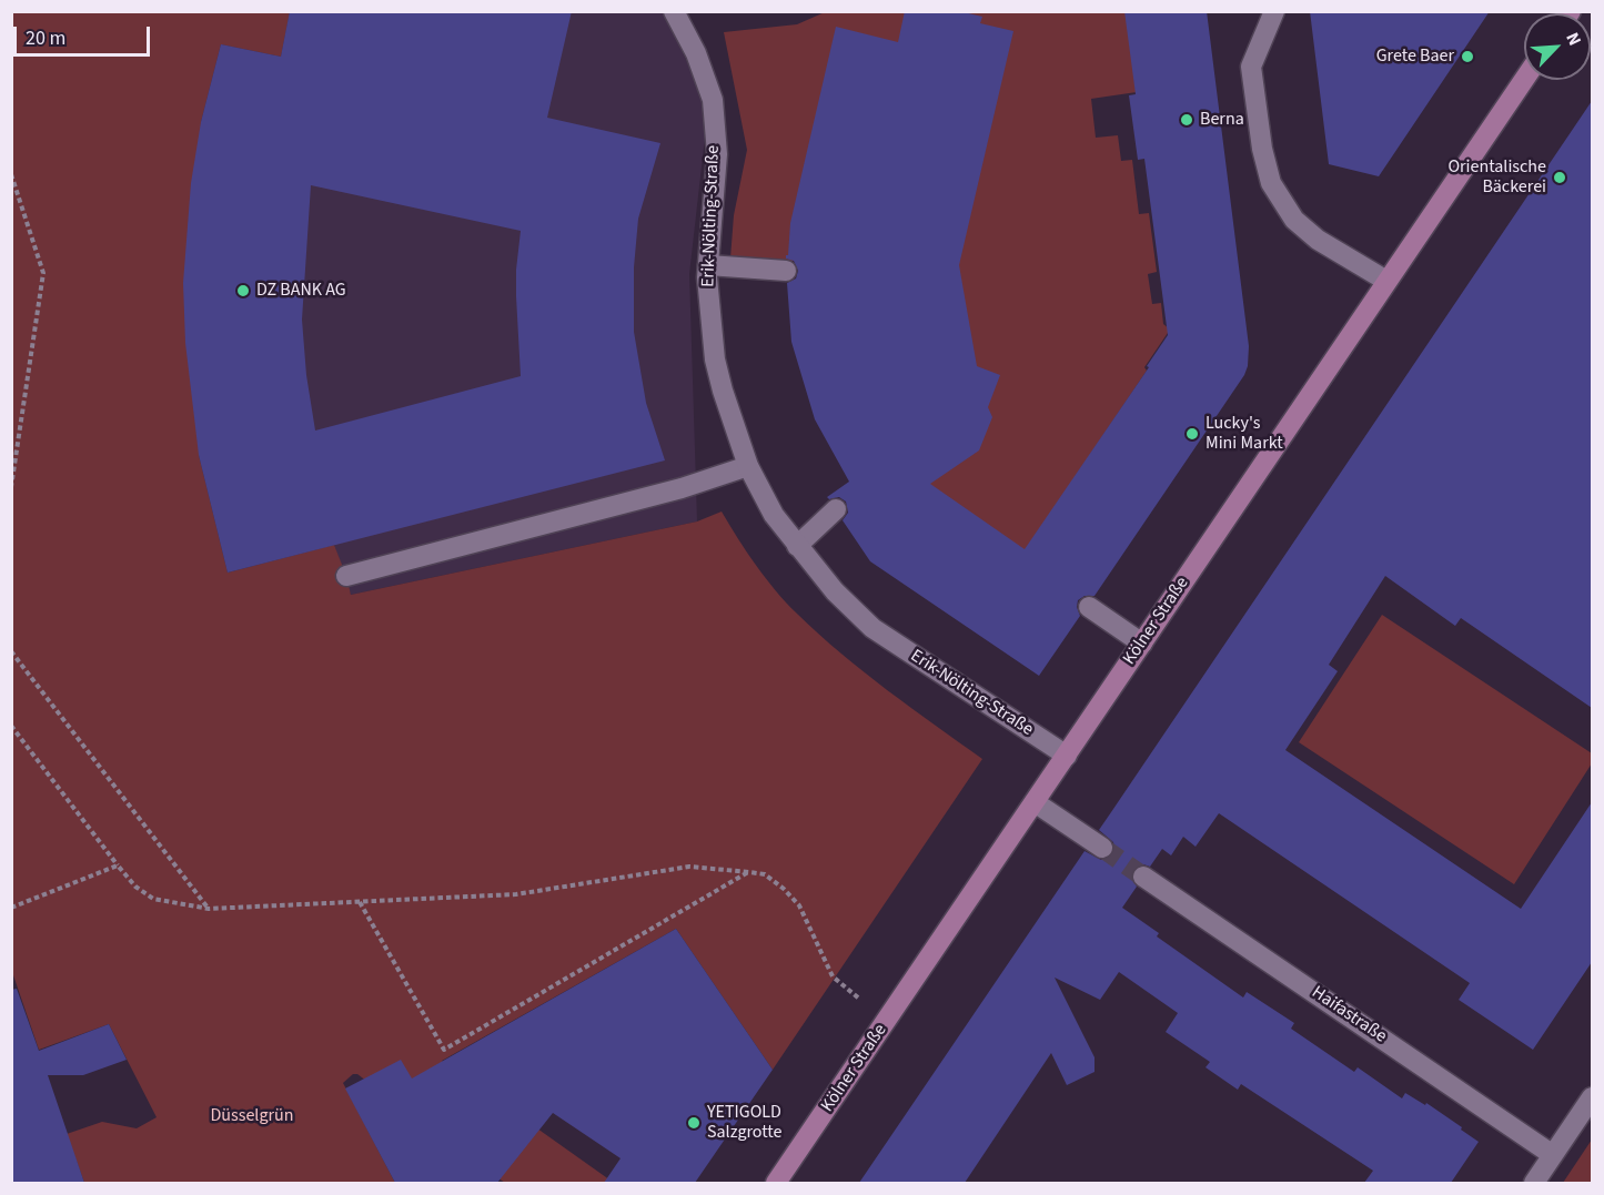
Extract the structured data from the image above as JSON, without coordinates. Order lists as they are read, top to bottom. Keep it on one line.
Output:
{"streets":{"main road":["Kölner Straße"],"street":["Erik-Nölting-Straße","Haifastraße"]},"crossings":[["Erik-Nölting-Straße","Kölner Straße"]],"parks":["Düsselgrün"],"places":["Grete Baer","Berna","Orientalische Bäckerei","DZ BANK AG","Lucky's Mini Markt","YETIGOLD Salzgrotte"],"scale_bar":"20 m","north":"top right"}
